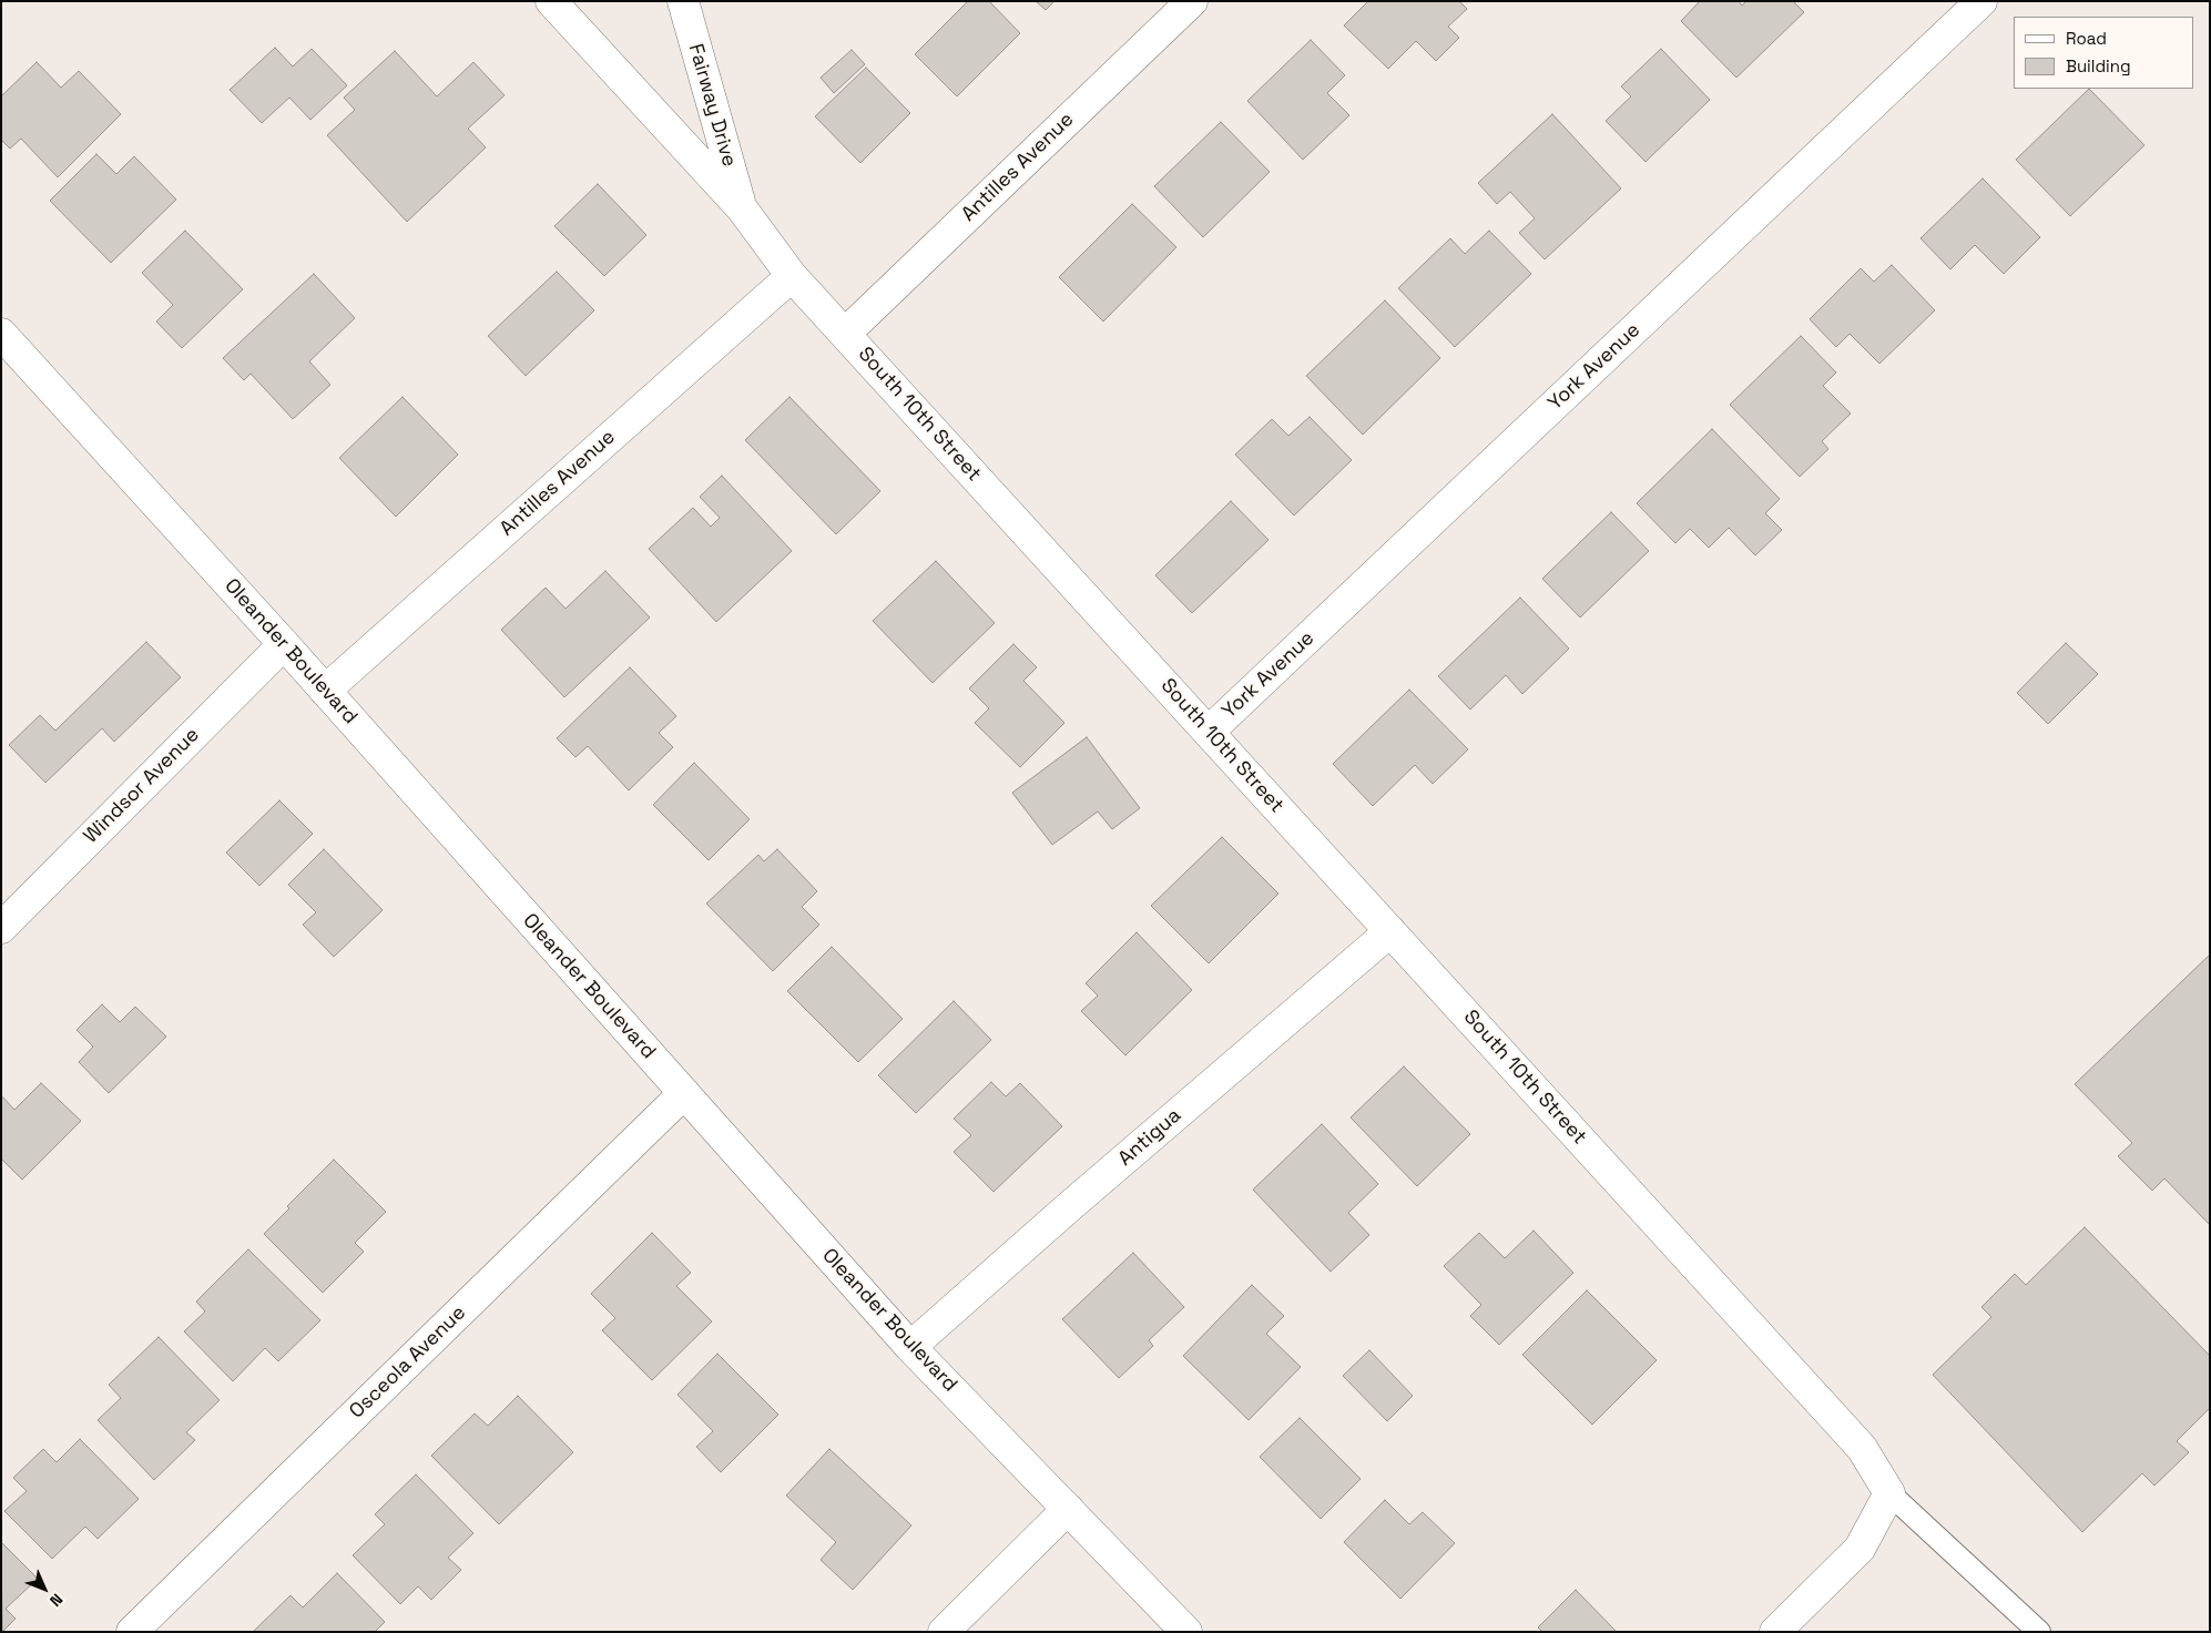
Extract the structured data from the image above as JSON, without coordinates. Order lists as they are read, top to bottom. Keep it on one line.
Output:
{"streets":{"street":["Fairway Drive","Antilles Avenue","York Avenue","South 10th Street","Oleander Boulevard","Windsor Avenue","Antigua","Osceola Avenue"]},"crossings":[["Fairway Drive","South 10th Street"],["Antilles Avenue","South 10th Street"],["Antilles Avenue","Oleander Boulevard"],["York Avenue","South 10th Street"],["South 10th Street","Antigua"],["Oleander Boulevard","Windsor Avenue"],["Oleander Boulevard","Antigua"],["Oleander Boulevard","Osceola Avenue"]],"legend":["Road","Building"],"north":"bottom right"}
